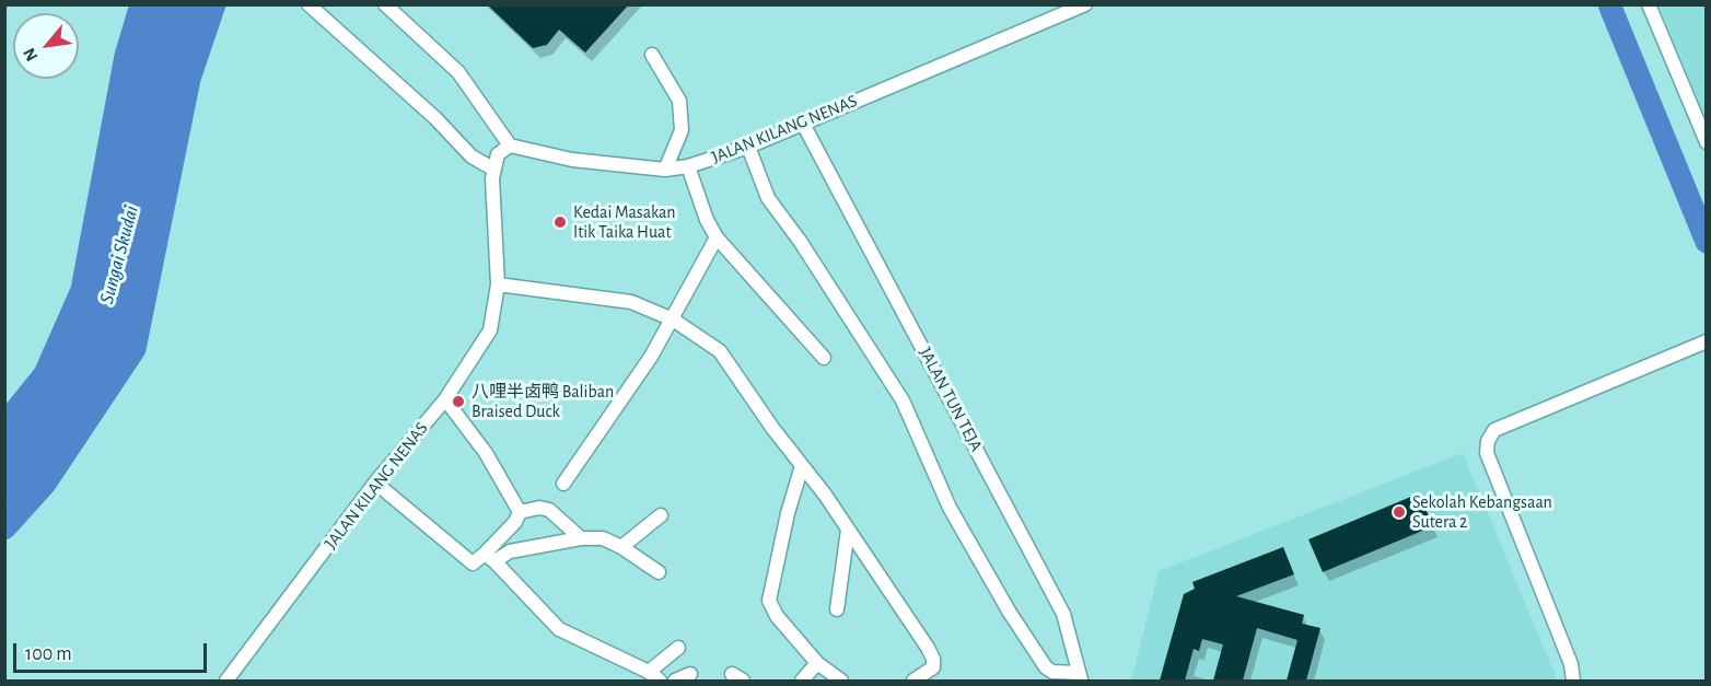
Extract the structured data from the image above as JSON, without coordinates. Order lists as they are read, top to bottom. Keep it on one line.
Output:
{"streets":{"street":["JALAN KILANG NENAS","JALAN TUN TEJA"]},"crossings":[["JALAN KILANG NENAS","JALAN TUN TEJA"]],"water":["Sungai Skudai"],"places":["Kedai Masakan Itik Taika Huat","八哩半卤鸭 Baliban Braised Duck","Sekolah Kebangsaan Sutera 2"],"scale_bar":"100 m","north":"bottom left"}
